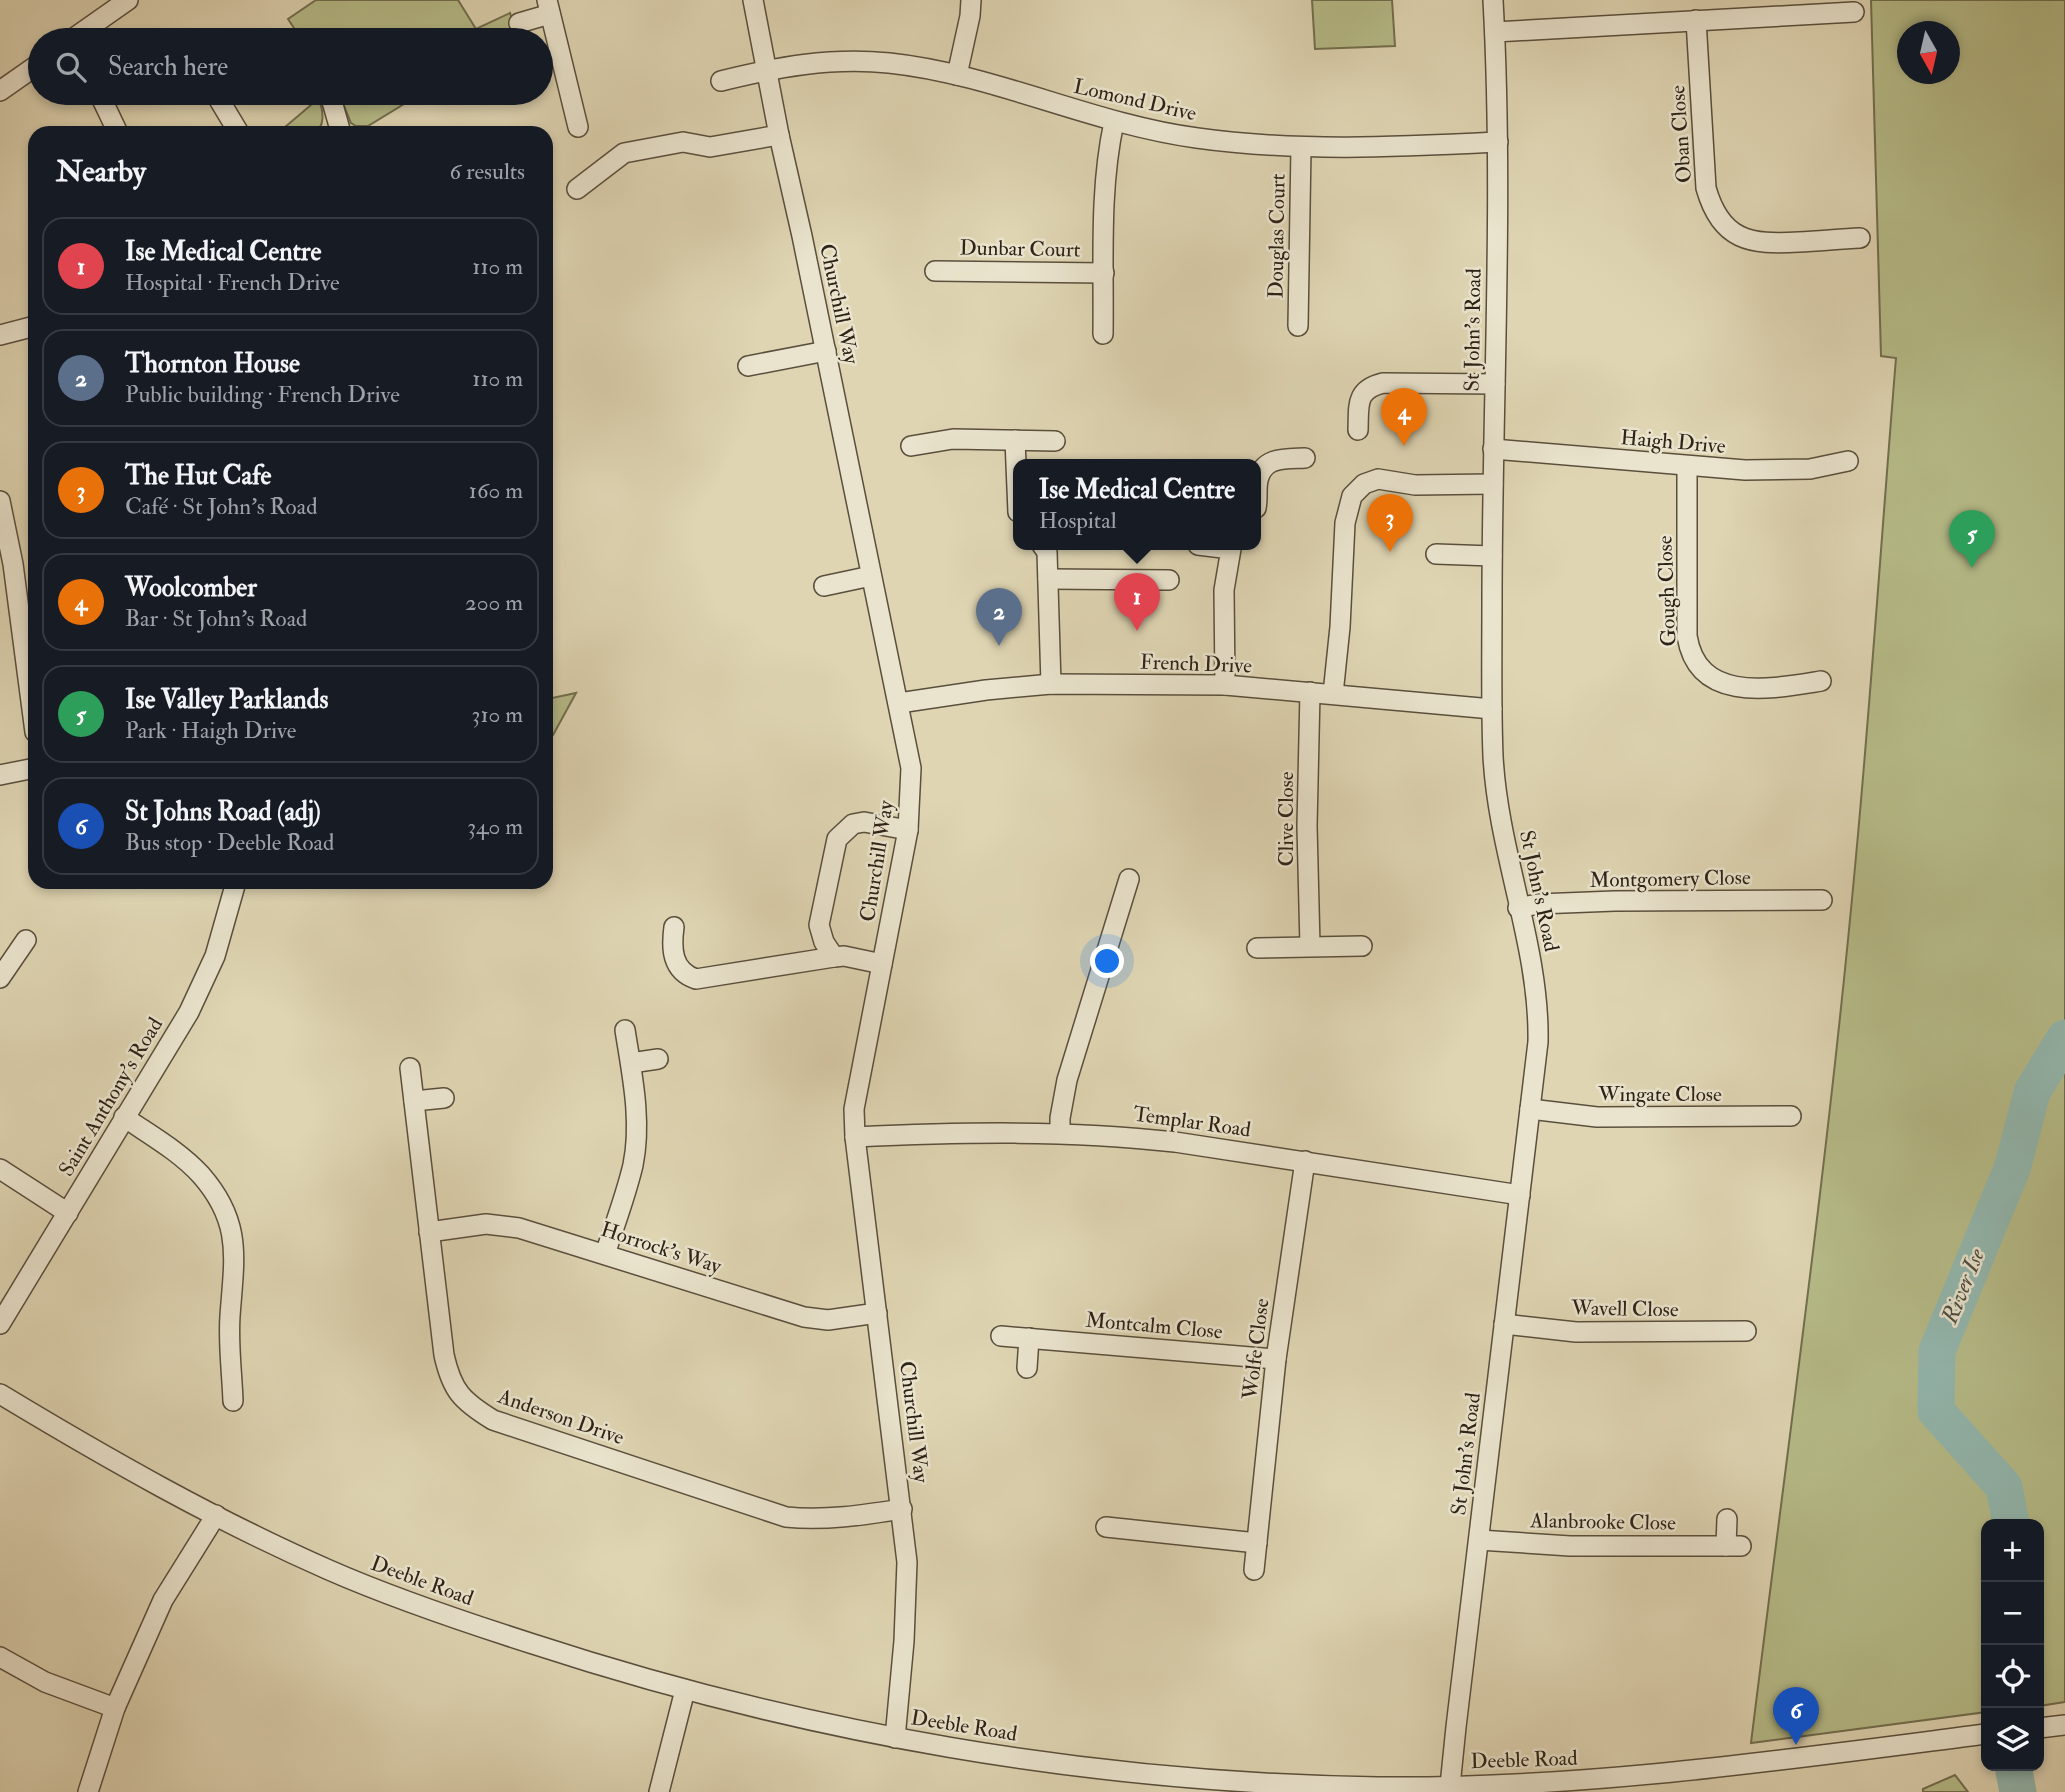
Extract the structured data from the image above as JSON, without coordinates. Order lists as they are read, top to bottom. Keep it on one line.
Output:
{"streets":{"street":["Lomond Drive","Oban Close","Douglas Court","Dunbar Court","Churchill Way","St John's Road","Haigh Drive","Gough Close","French Drive","Clive Close","Montgomery Close","Wingate Close","Saint Anthony's Road","Templar Road","Horrock's Way","Wavell Close","Montcalm Close","Wolfe Close","Anderson Drive","Alanbrooke Close","Deeble Road"]},"crossings":[["Lomond Drive","Douglas Court"],["Lomond Drive","Dunbar Court"],["Lomond Drive","Churchill Way"],["Lomond Drive","St John's Road"],["Churchill Way","French Drive"],["Churchill Way","Templar Road"],["Churchill Way","Horrock's Way"],["Churchill Way","Anderson Drive"],["Churchill Way","Deeble Road"],["St John's Road","Haigh Drive"],["St John's Road","French Drive"],["St John's Road","Montgomery Close"],["St John's Road","Wingate Close"],["St John's Road","Templar Road"],["St John's Road","Wavell Close"],["St John's Road","Alanbrooke Close"],["St John's Road","Deeble Road"],["Haigh Drive","Gough Close"],["French Drive","Clive Close"],["Templar Road","Wolfe Close"],["Horrock's Way","Anderson Drive"],["Montcalm Close","Wolfe Close"]],"water":["River Ise"],"north":"bottom","page":{"search":"Search here","heading":["Nearby","6 results"],"list":[{"mark":"1","name":"Ise Medical Centre","note":"Hospital · French Drive","value":"110 m"},{"mark":"2","name":"Thornton House","note":"Public building · French Drive","value":"110 m"},{"mark":"3","name":"The Hut Cafe","note":"Café · St John's Road","value":"160 m"},{"mark":"4","name":"Woolcomber","note":"Bar · St John's Road","value":"200 m"},{"mark":"5","name":"Ise Valley Parklands","note":"Park · Haigh Drive","value":"310 m"},{"mark":"6","name":"St Johns Road (adj)","note":"Bus stop · Deeble Road","value":"340 m"}],"pins":["4","3","5","1","2","6"],"popup":["Ise Medical Centre","Hospital"],"map_buttons":["+","−"]}}
